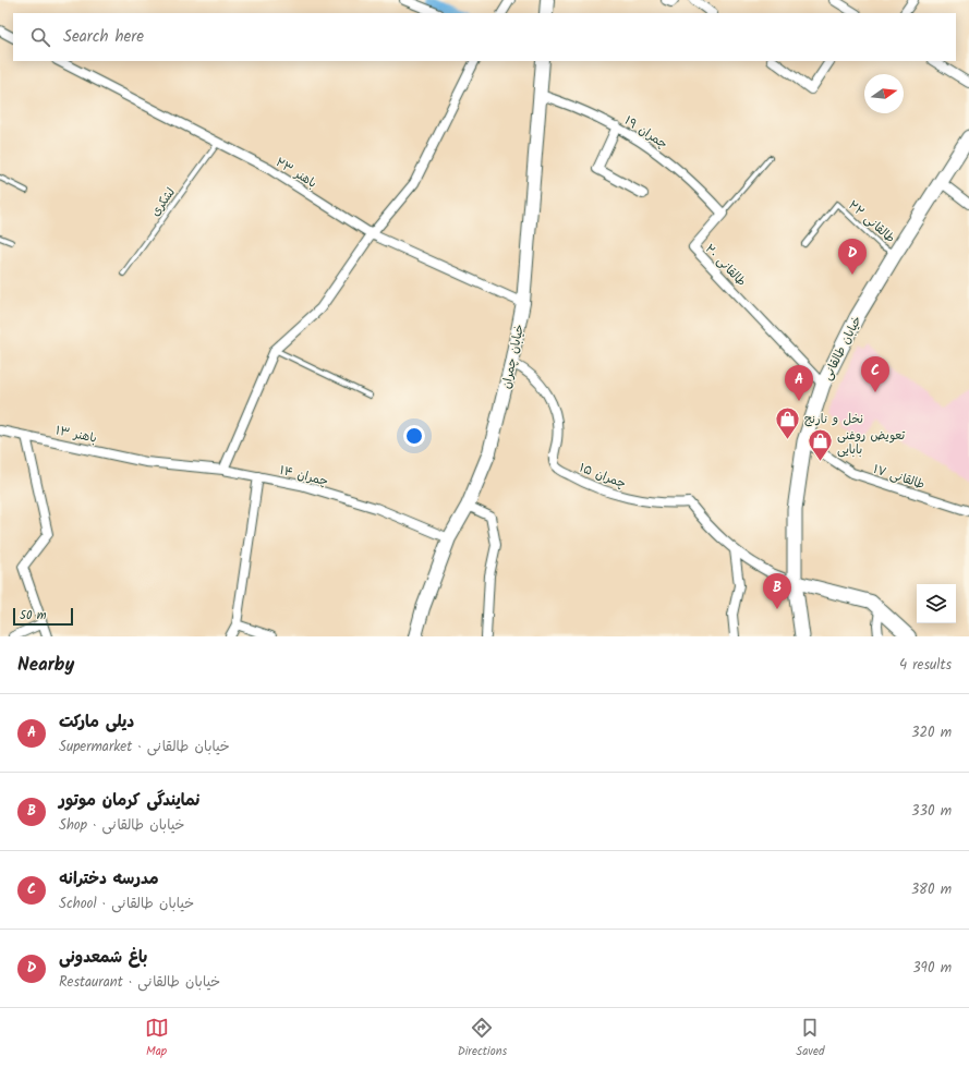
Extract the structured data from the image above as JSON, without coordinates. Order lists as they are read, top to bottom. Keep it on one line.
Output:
{"streets":{"main road":["خیابان طالقانی","خیابان چمران"],"street":["چمران ۱۹","باهنر ۲۳","طالقانی ۲۰","باهنر ۱۳","چمران ۱۴","چمران ۱۵","طالقانی ۱۷"],"lane":["لشکری","طالقانی ۲۲"]},"crossings":[["چمران ۱۹","طالقانی ۲۰"],["چمران ۱۹","خیابان چمران"],["باهنر ۲۳","لشکری"],["باهنر ۲۳","خیابان چمران"],["طالقانی ۲۲","خیابان طالقانی"],["طالقانی ۲۰","خیابان طالقانی"],["خیابان طالقانی","طالقانی ۱۷"],["خیابان چمران","چمران ۱۴"],["خیابان چمران","چمران ۱۵"],["باهنر ۱۳","چمران ۱۴"]],"places":{"shop":["نخل و نارنج","تعویض روغنی بابایی"]},"scale_bar":"50 m","north":"right","page":{"search":"Search here","pins":["D","C","A","B"],"scale":"50 m","heading":["Nearby","4 results"],"list":[{"mark":"A","name":"دیلی مارکت","note":"Supermarket · خیابان طالقانی","value":"320 m"},{"mark":"B","name":"نمایندگی کرمان موتور","note":"Shop · خیابان طالقانی","value":"330 m"},{"mark":"C","name":"مدرسه دخترانه","note":"School · خیابان طالقانی","value":"380 m"},{"mark":"D","name":"باغ شمعدونی","note":"Restaurant · خیابان طالقانی","value":"390 m"}],"nav":["Map","Directions","Saved"]}}
